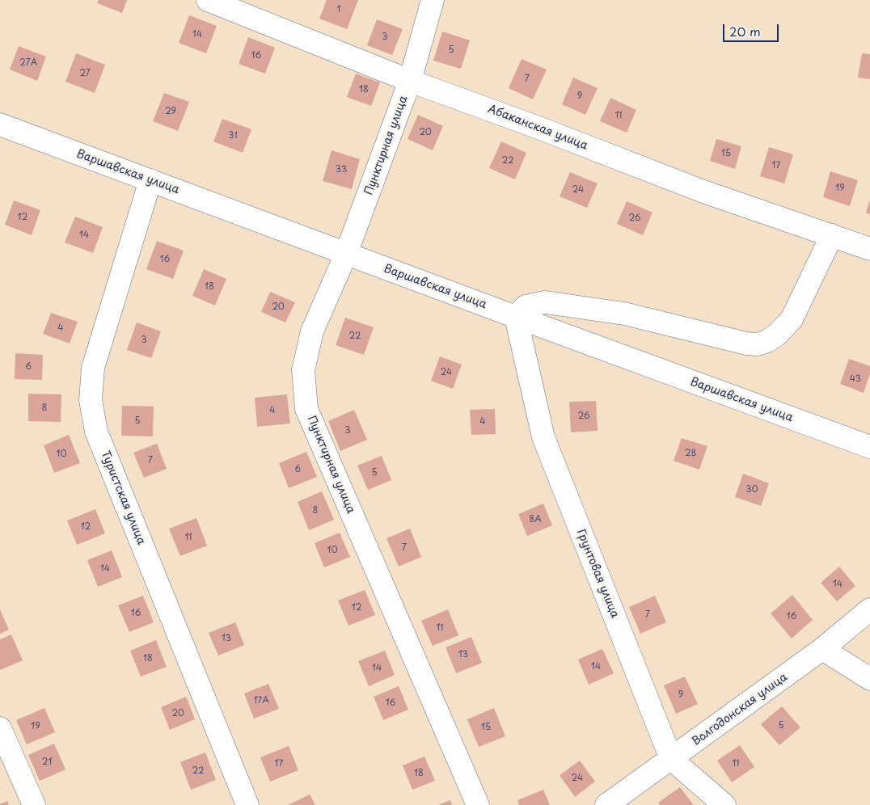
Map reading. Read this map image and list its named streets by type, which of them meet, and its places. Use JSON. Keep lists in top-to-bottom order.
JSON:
{
  "streets": {
    "street": [
      "Абаканская улица",
      "Пунктирная улица",
      "Варшавская улица",
      "Туристская улица",
      "Грунтовая улица",
      "Волгодонская улица"
    ]
  },
  "crossings": [
    ["Абаканская улица", "Пунктирная улица"],
    ["Пунктирная улица", "Варшавская улица"],
    ["Варшавская улица", "Туристская улица"],
    ["Варшавская улица", "Грунтовая улица"],
    ["Грунтовая улица", "Волгодонская улица"]
  ],
  "house_numbers": [
    "1",
    "14",
    "3",
    "5",
    "16",
    "27А",
    "27",
    "7",
    "18",
    "9",
    "29",
    "11",
    "20",
    "31",
    "15",
    "22",
    "17",
    "33",
    "19",
    "24",
    "12",
    "26",
    "14",
    "16",
    "18",
    "20",
    "4",
    "22",
    "3",
    "6",
    "24",
    "43",
    "8",
    "4",
    "26",
    "5",
    "4",
    "3",
    "28",
    "10",
    "7",
    "6",
    "5",
    "30",
    "8",
    "8А",
    "12",
    "11",
    "7",
    "10",
    "14",
    "14",
    "12",
    "16",
    "7",
    "16",
    "11",
    "13",
    "13",
    "18",
    "14",
    "14",
    "9",
    "17А",
    "16",
    "20",
    "5",
    "19",
    "15",
    "21",
    "17",
    "11",
    "22",
    "18",
    "24"
  ],
  "scale_bar": "20 m"
}
